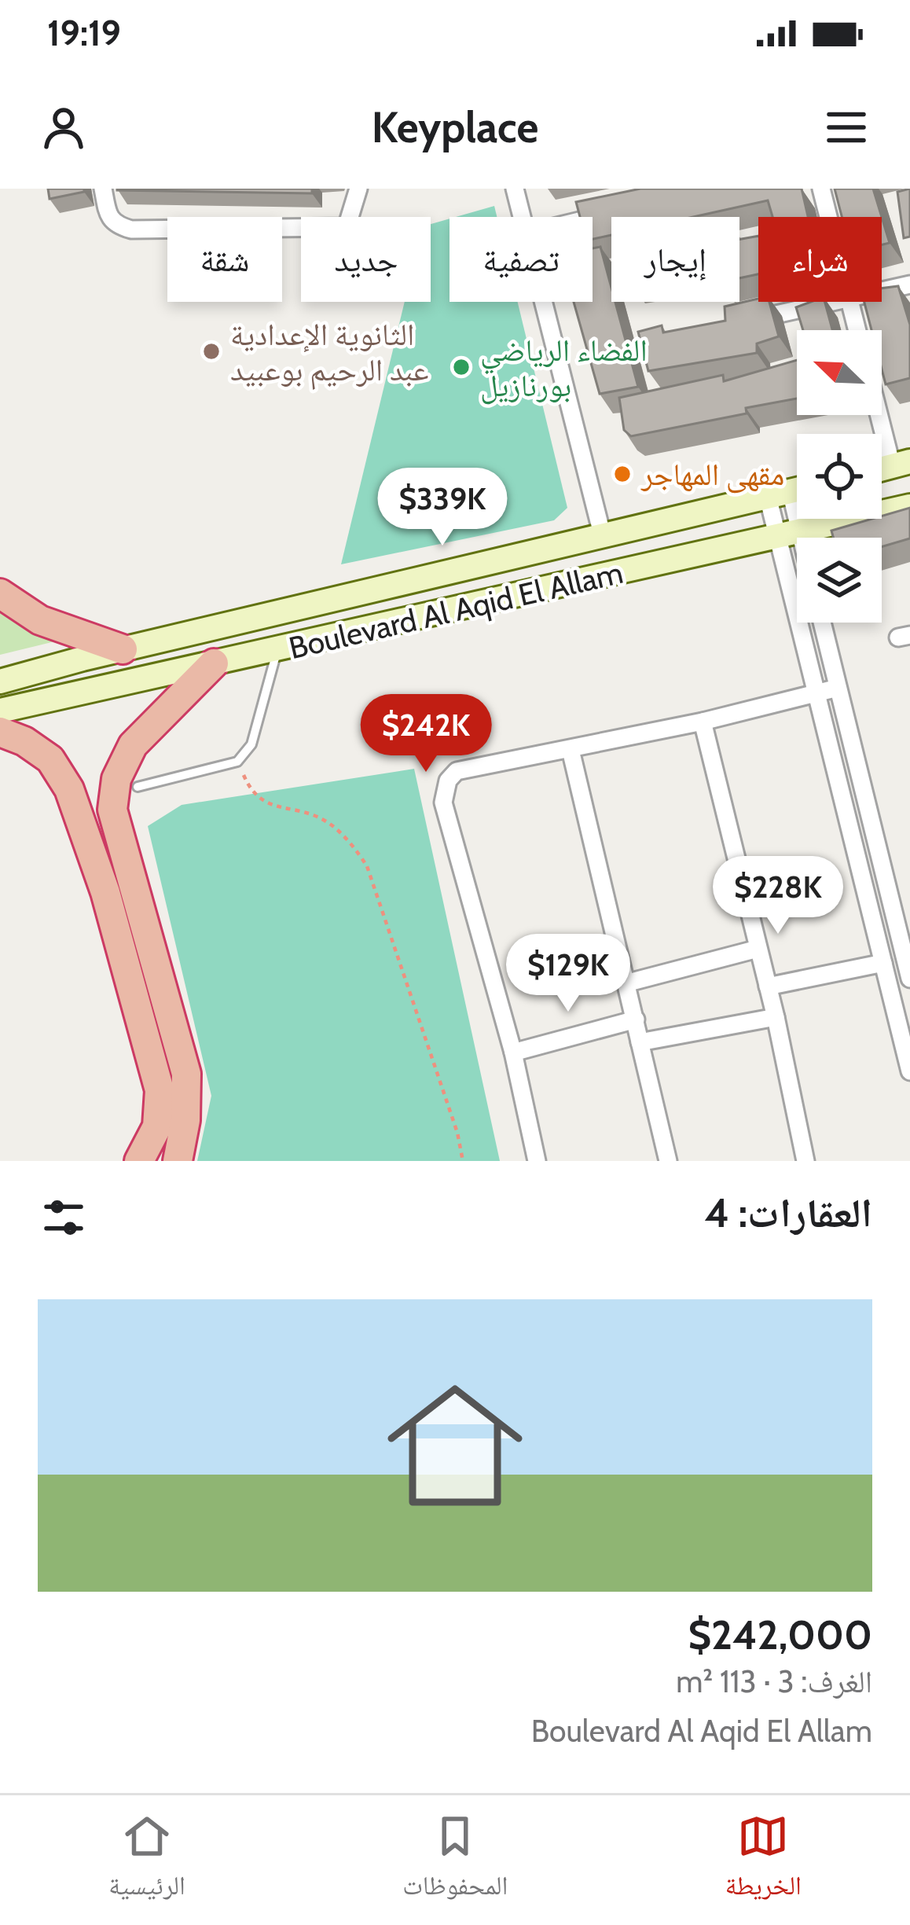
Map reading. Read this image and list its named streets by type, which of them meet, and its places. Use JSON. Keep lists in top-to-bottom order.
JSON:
{
  "streets": {
    "main road": ["Boulevard Al Aqid El Allam"]
  },
  "places": ["الثانوية الإعدادية عبد الرحيم بوعبيد", "الفضاء الرياضي بورنازيل", "مقهى المهاجر"],
  "north": "top left",
  "page": {
    "status": "19:19",
    "header": "Keyplace",
    "chip": [
      "شراء",
      "إيجار",
      "تصفية",
      "جديد",
      "شقة"
    ],
    "price": [
      "$339K",
      "$242K",
      "$228K",
      "$129K"
    ],
    "heading": "العقارات: 4",
    "list": [
      {
        "name": "$242,000",
        "note": "الغرف: 3 · 113 m² · Boulevard Al Aqid El Allam"
      }
    ],
    "tabs": ["الخريطة", "المحفوظات", "الرئيسية"]
  }
}
